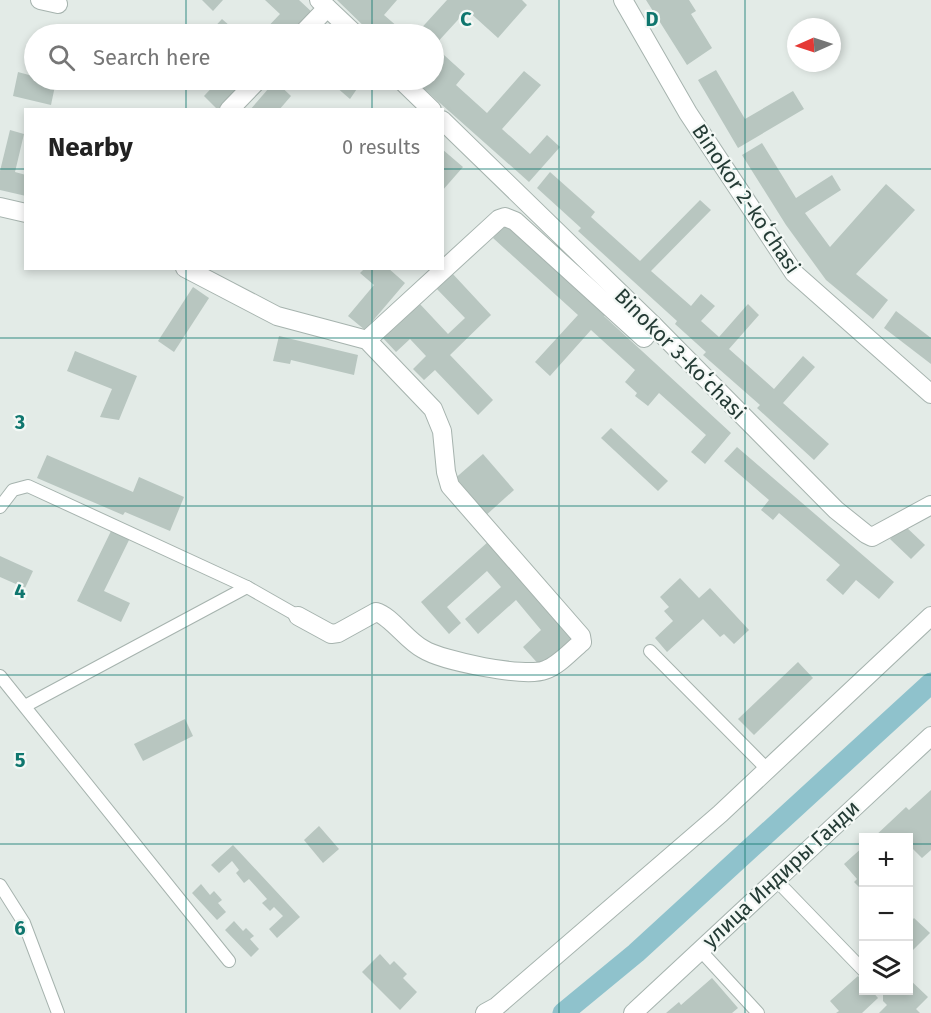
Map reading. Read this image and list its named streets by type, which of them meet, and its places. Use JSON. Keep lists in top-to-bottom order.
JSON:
{
  "streets": {
    "street": ["Binokor 2-koʻchasi", "Binokor 3-koʻchasi", "улица Индиры Ганди"]
  },
  "north": "left",
  "page": {
    "search": "Search here",
    "heading": ["Nearby", "0 results"],
    "map_buttons": ["+", "−"]
  },
  "grid": {
    "columns": ["C", "D"],
    "rows": [
      "3",
      "4",
      "5",
      "6"
    ]
  }
}
